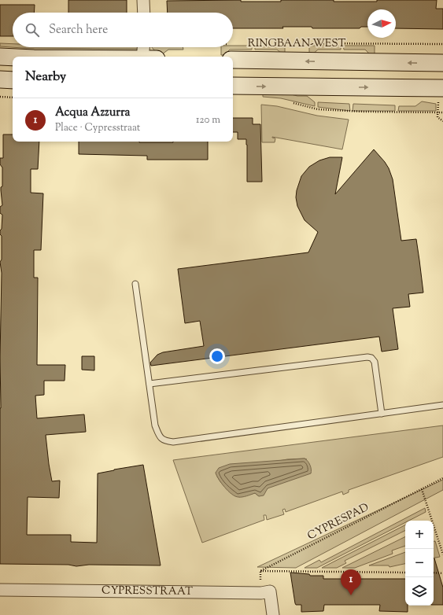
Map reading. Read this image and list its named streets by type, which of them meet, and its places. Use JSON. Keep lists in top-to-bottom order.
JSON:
{
  "streets": {
    "main road": ["RINGBAAN-WEST"],
    "street": ["CYPRESSTRAAT"],
    "path": ["CYPRESPAD"]
  },
  "north": "right",
  "page": {
    "search": "Search here",
    "heading": "Nearby",
    "list": [
      {
        "mark": "1",
        "name": "Acqua Azzurra",
        "note": "Place · Cypresstraat",
        "value": "120 m"
      }
    ],
    "map_buttons": ["+", "−"],
    "pins": "1"
  }
}
